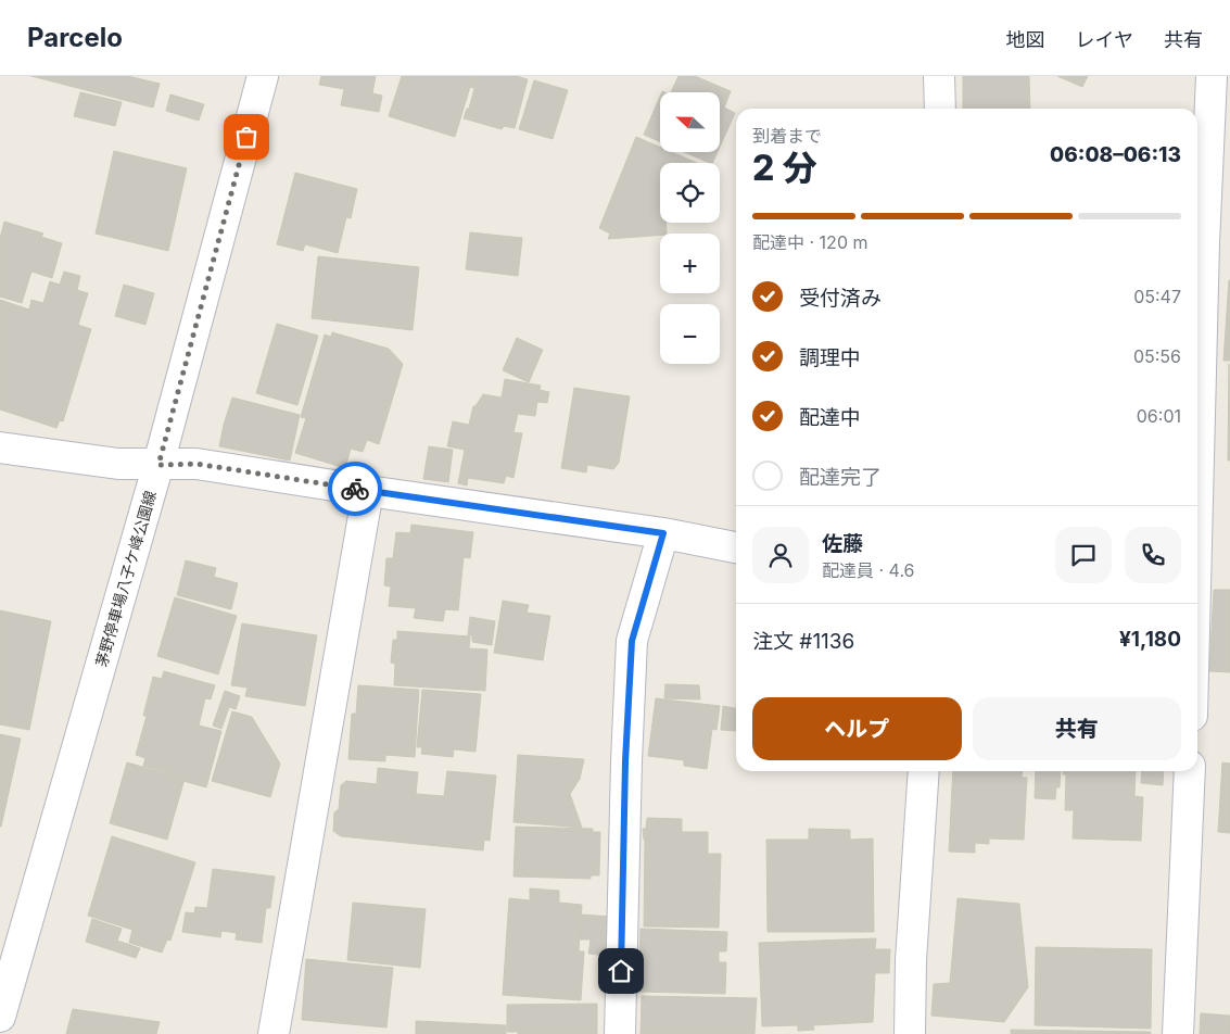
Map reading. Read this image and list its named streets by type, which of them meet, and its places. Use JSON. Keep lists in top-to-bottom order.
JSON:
{
  "streets": {
    "street": ["茅野停車場八子ケ峰公園線"]
  },
  "north": "left",
  "page": {
    "header": "Parcelo",
    "nav": ["地図", "レイヤ", "共有"],
    "map_buttons": ["+", "−"],
    "heading": ["2 分", "到着まで", "06:08–06:13"],
    "panel": [
      "佐藤",
      "配達員 · 4.6",
      "注文 #1136",
      "¥1,180"
    ],
    "bar": "配達中 · 120 m",
    "list": [
      ["受付済み", "05:47"],
      ["調理中", "05:56"],
      ["配達中", "06:01"],
      "配達完了"
    ],
    "buttons": ["ヘルプ", "共有"]
  }
}
